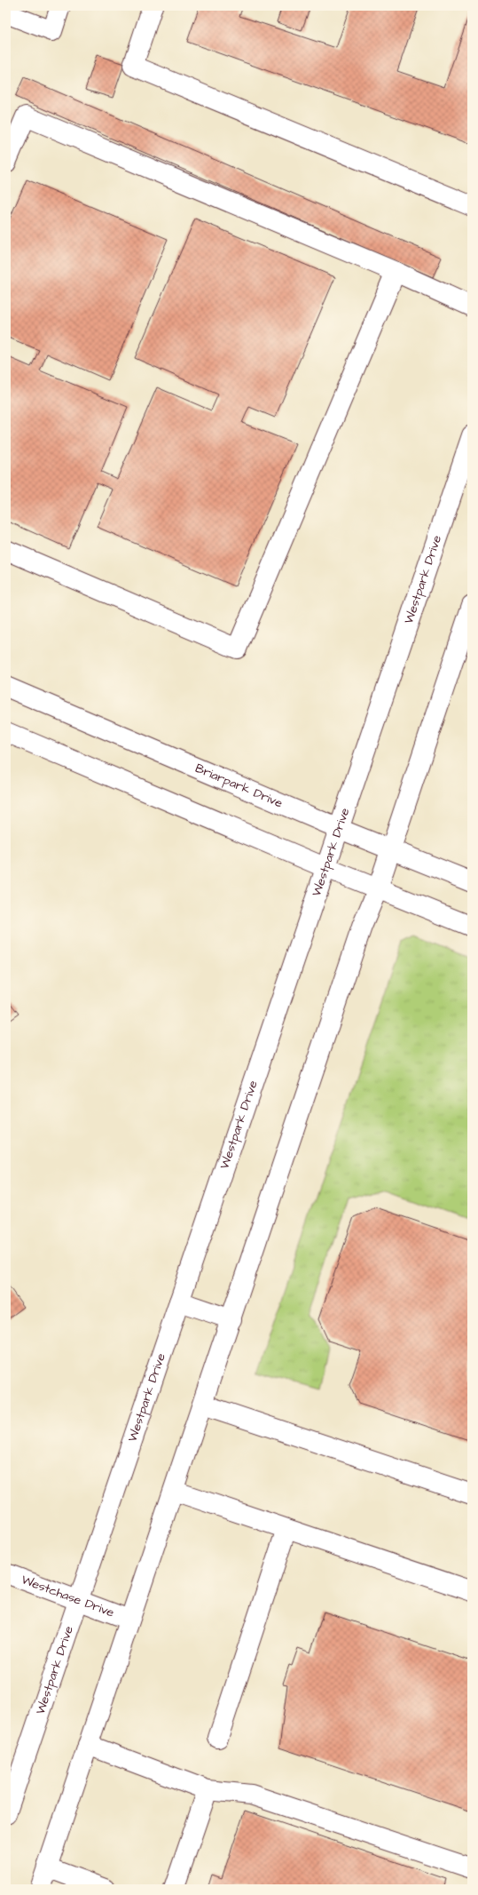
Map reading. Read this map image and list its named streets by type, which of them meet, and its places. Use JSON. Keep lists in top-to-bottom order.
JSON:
{
  "streets": {
    "main road": ["Westpark Drive", "Briarpark Drive", "Westchase Drive"]
  },
  "crossings": [
    ["Westpark Drive", "Briarpark Drive"],
    ["Westpark Drive", "Westchase Drive"]
  ]
}
